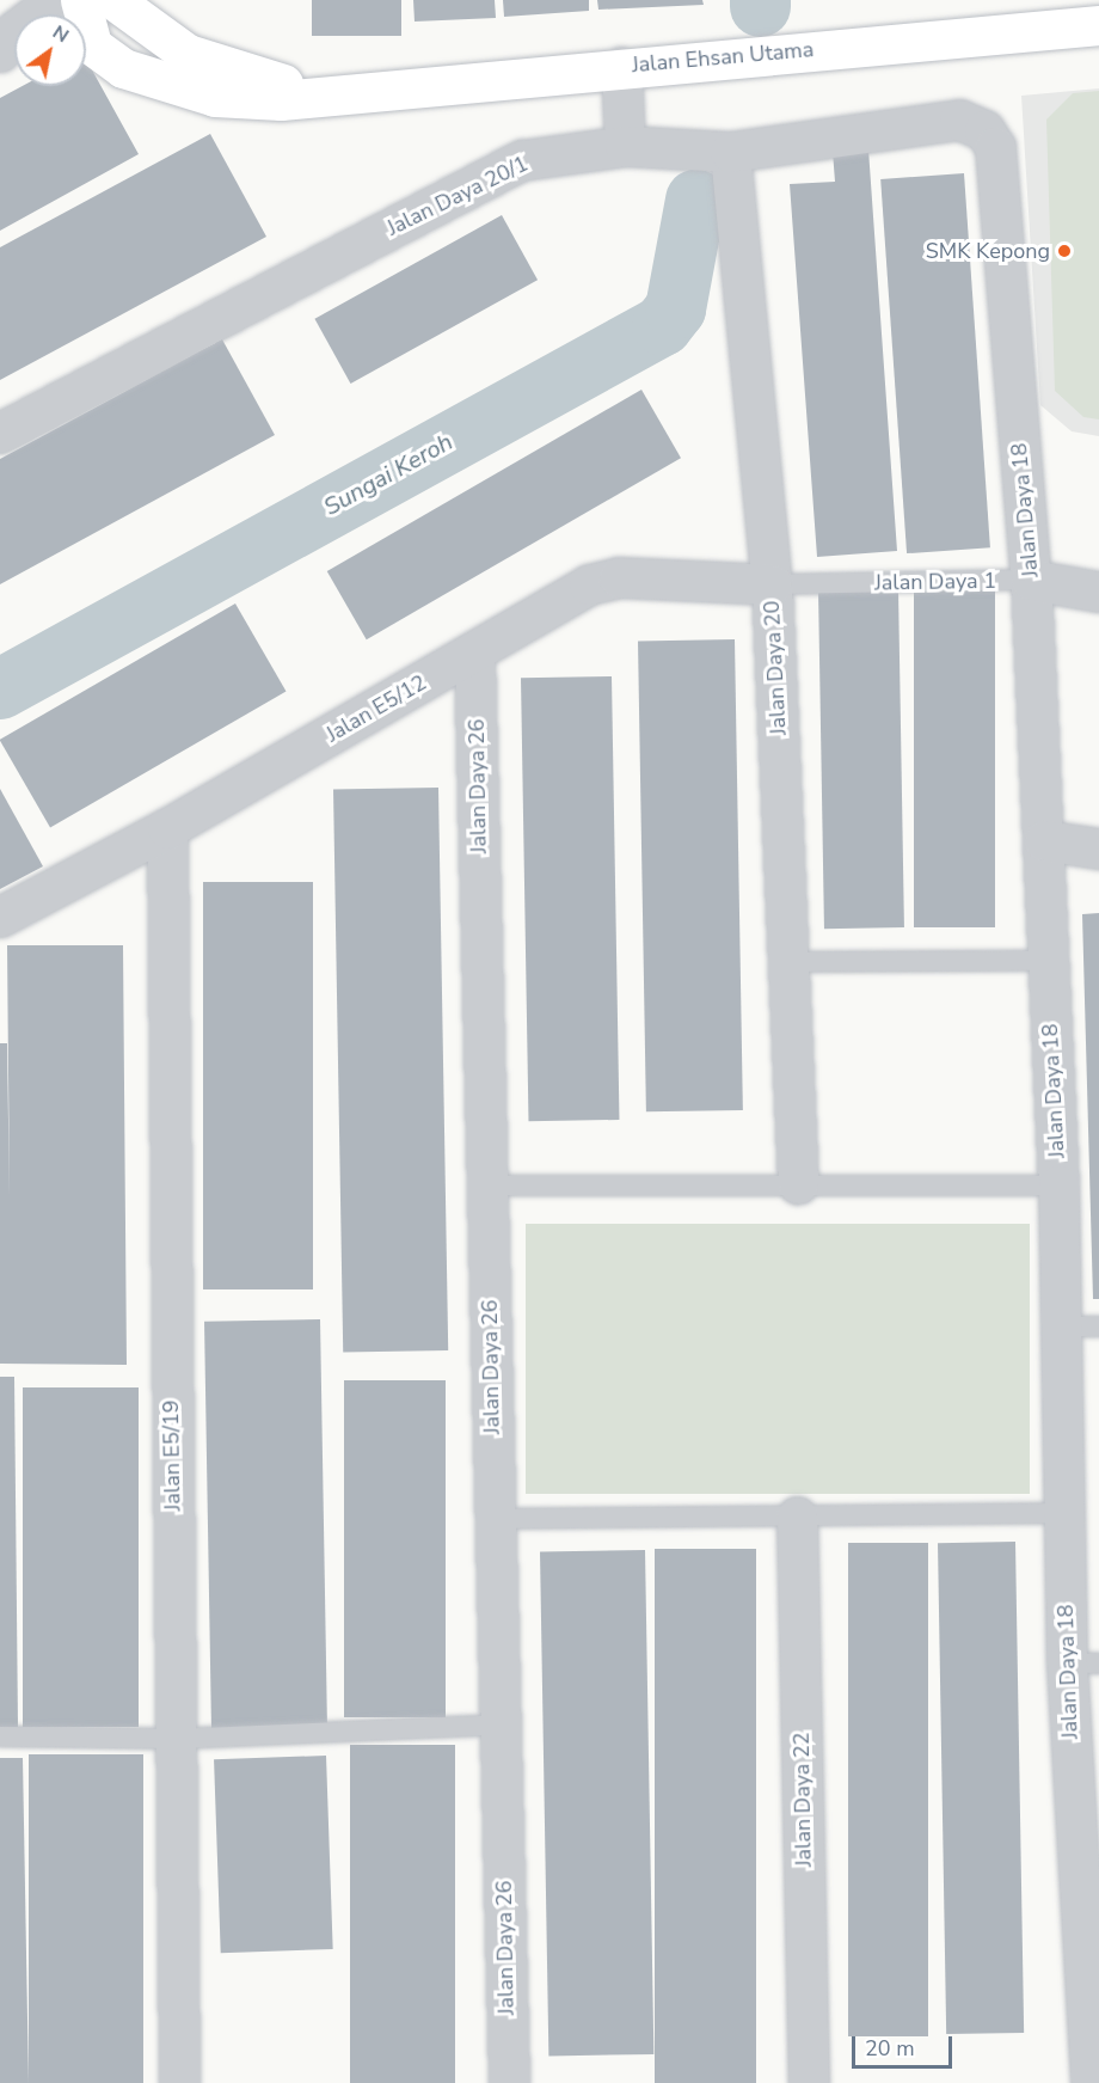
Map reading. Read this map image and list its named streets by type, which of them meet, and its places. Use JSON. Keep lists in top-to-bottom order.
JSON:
{
  "streets": {
    "street": [
      "Jalan Ehsan Utama",
      "Jalan Daya 20/1",
      "Jalan Daya 18",
      "Jalan Daya 1",
      "Jalan Daya 20",
      "Jalan E5/12",
      "Jalan Daya 26",
      "Jalan E5/19",
      "Jalan Daya 22"
    ]
  },
  "crossings": [
    ["Jalan Daya 20/1", "Jalan Daya 18"],
    ["Jalan Daya 20/1", "Jalan Daya 20"],
    ["Jalan Daya 18", "Jalan Daya 1"],
    ["Jalan Daya 1", "Jalan Daya 20"],
    ["Jalan Daya 1", "Jalan E5/12"],
    ["Jalan Daya 20", "Jalan E5/12"],
    ["Jalan E5/12", "Jalan Daya 26"],
    ["Jalan E5/12", "Jalan E5/19"]
  ],
  "water": ["Sungai Keroh"],
  "places": ["SMK Kepong"],
  "scale_bar": "20 m",
  "north": "top right"
}
